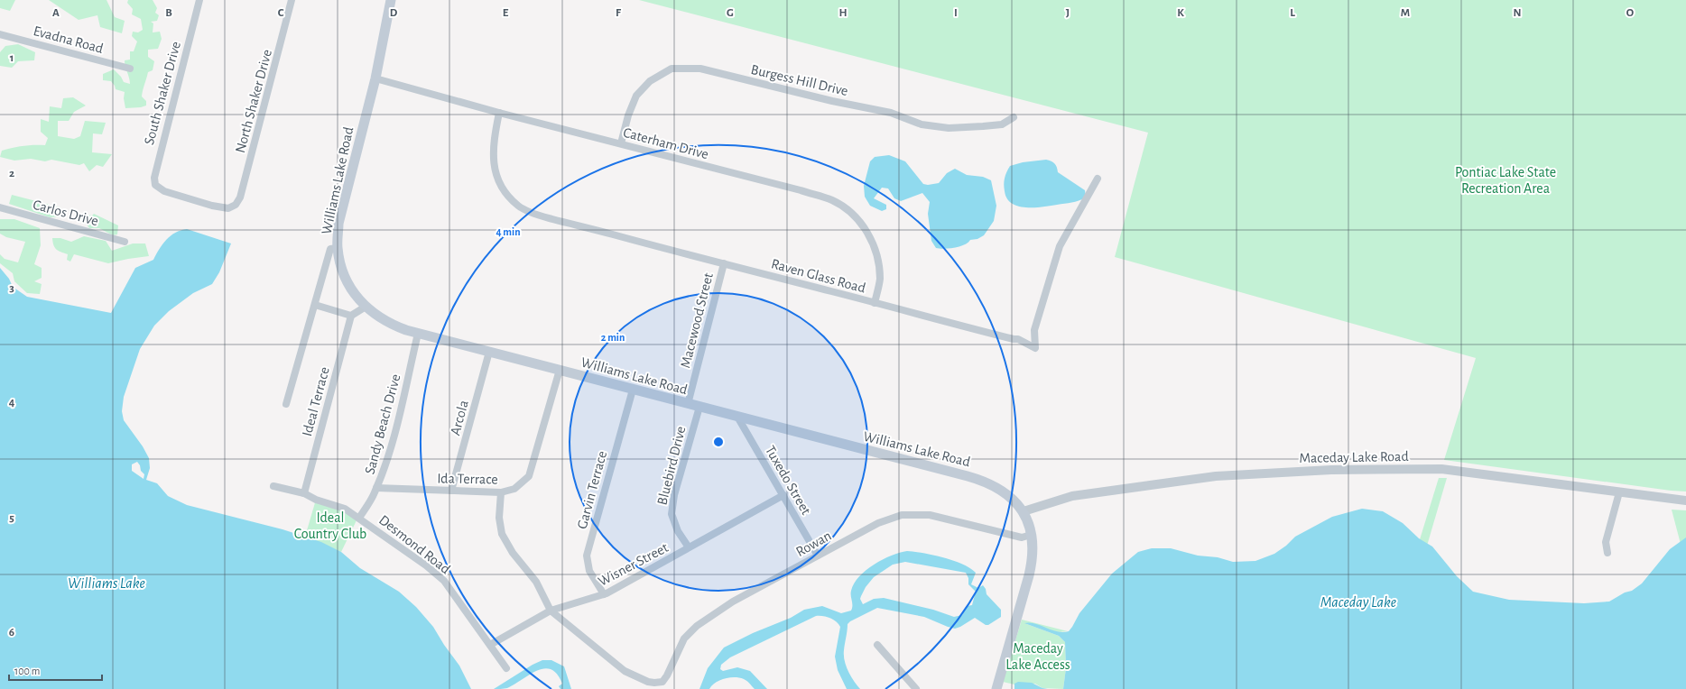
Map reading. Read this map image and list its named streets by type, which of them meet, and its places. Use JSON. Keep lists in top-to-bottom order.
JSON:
{
  "streets": {
    "main road": ["Williams Lake Road"],
    "street": [
      "Evadna Road",
      "Burgess Hill Drive",
      "South Shaker Drive",
      "North Shaker Drive",
      "Caterham Drive",
      "Carlos Drive",
      "Raven Glass Road",
      "Macewood Street",
      "Ideal Terrace",
      "Arcola",
      "Sandy Beach Drive",
      "Maceday Lake Road",
      "Bluebird Drive",
      "Ida Terrace",
      "Tuxedo Street",
      "Garvin Terrace",
      "Rowan",
      "Desmond Road",
      "Wisner Street"
    ]
  },
  "crossings": [
    ["Burgess Hill Drive", "Caterham Drive"],
    ["South Shaker Drive", "North Shaker Drive"],
    ["Caterham Drive", "Williams Lake Road"],
    ["Caterham Drive", "Raven Glass Road"],
    ["Williams Lake Road", "Macewood Street"],
    ["Williams Lake Road", "Arcola"],
    ["Williams Lake Road", "Sandy Beach Drive"],
    ["Williams Lake Road", "Maceday Lake Road"],
    ["Williams Lake Road", "Bluebird Drive"],
    ["Williams Lake Road", "Ida Terrace"],
    ["Williams Lake Road", "Tuxedo Street"],
    ["Williams Lake Road", "Garvin Terrace"],
    ["Williams Lake Road", "Rowan"],
    ["Raven Glass Road", "Macewood Street"],
    ["Ideal Terrace", "Desmond Road"],
    ["Arcola", "Ida Terrace"],
    ["Sandy Beach Drive", "Ida Terrace"],
    ["Sandy Beach Drive", "Desmond Road"],
    ["Bluebird Drive", "Wisner Street"],
    ["Tuxedo Street", "Rowan"],
    ["Tuxedo Street", "Wisner Street"],
    ["Garvin Terrace", "Wisner Street"],
    ["Rowan", "Wisner Street"],
    ["Desmond Road", "Wisner Street"]
  ],
  "water": ["Williams Lake", "Maceday Lake"],
  "parks": ["Pontiac Lake State Recreation Area", "Ideal Country Club", "Maceday Lake Access"],
  "scale_bar": "100 m",
  "grid": {
    "columns": [
      "A",
      "B",
      "C",
      "D",
      "E",
      "F",
      "G",
      "H",
      "I",
      "J",
      "K",
      "L",
      "M",
      "N",
      "O"
    ],
    "rows": [
      "1",
      "2",
      "3",
      "4",
      "5",
      "6"
    ]
  },
  "rings": ["4 min", "2 min"]
}
